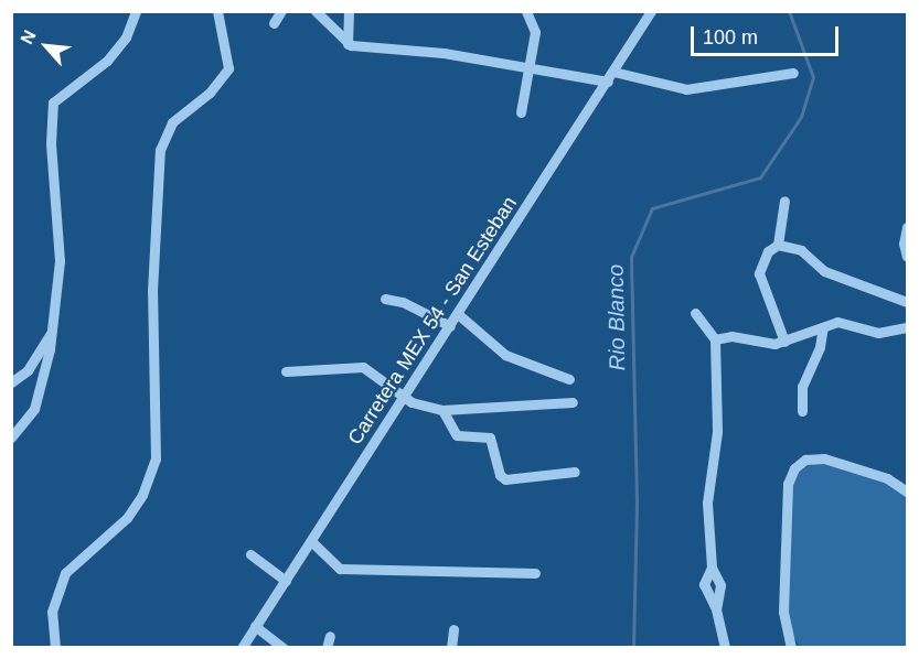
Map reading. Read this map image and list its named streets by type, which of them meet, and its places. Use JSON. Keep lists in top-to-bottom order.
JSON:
{
  "streets": {
    "street": ["Carretera MEX 54 - San Esteban"]
  },
  "water": ["Rio Blanco"],
  "scale_bar": "100 m",
  "north": "top left"
}
